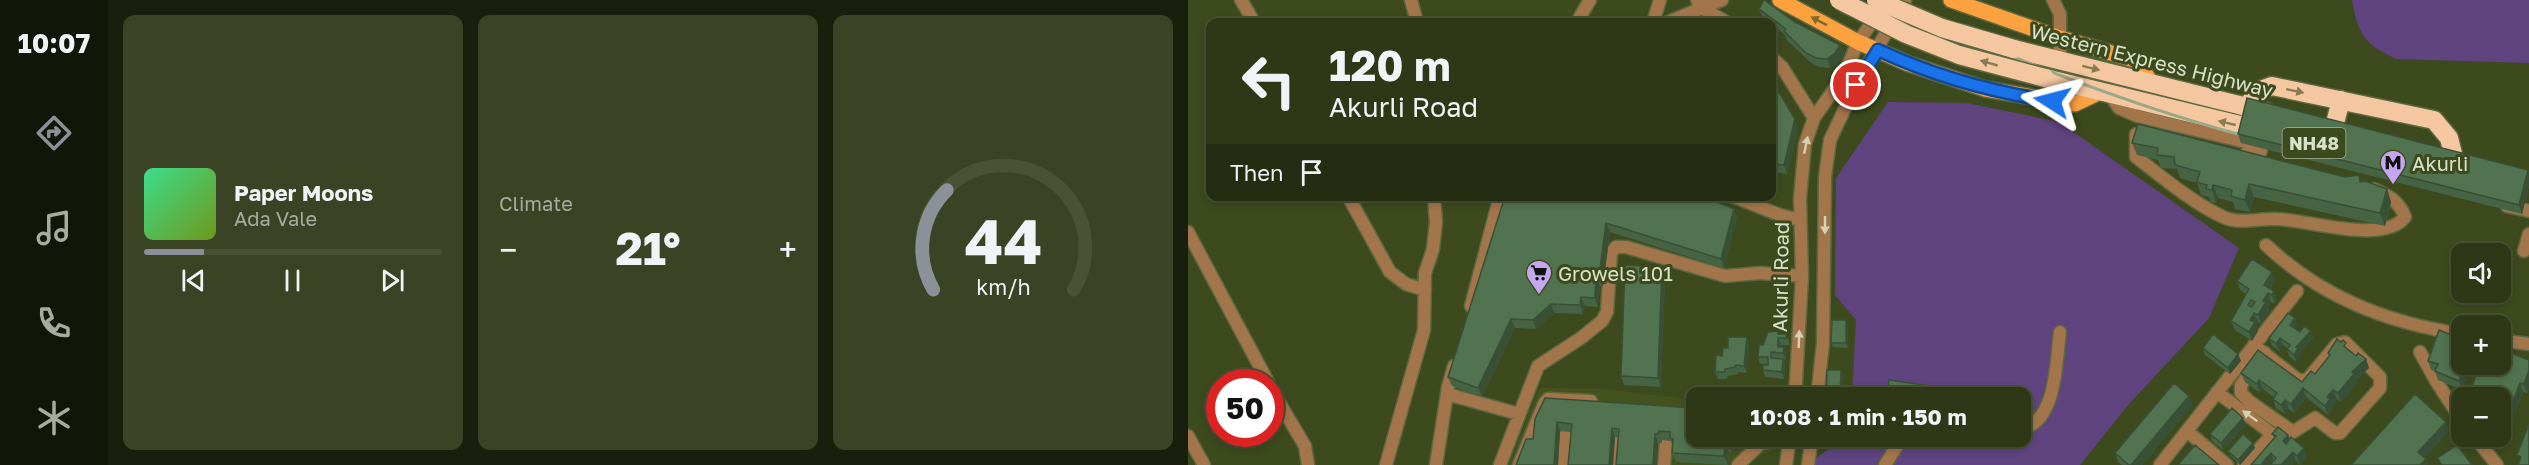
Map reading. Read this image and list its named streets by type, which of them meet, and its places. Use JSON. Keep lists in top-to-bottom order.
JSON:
{
  "streets": {
    "highway": ["Western Express Highway", "NH48"],
    "street": ["Akurli Road"]
  },
  "places": {
    "metro station": ["Akurli"],
    "supermarket": ["Growels 101"]
  },
  "page": {
    "tabs": "10:07",
    "tile": "Climate",
    "turn": ["120 m", "Akurli Road"],
    "then": "Then",
    "song": ["Paper Moons", "Ada Vale"],
    "heat": ["−", "21°", "+"],
    "map_buttons": ["+", "−"],
    "limit": "50",
    "trip": "10:08 · 1 min · 150 m",
    "gauge": ["44", "km/h"]
  }
}
